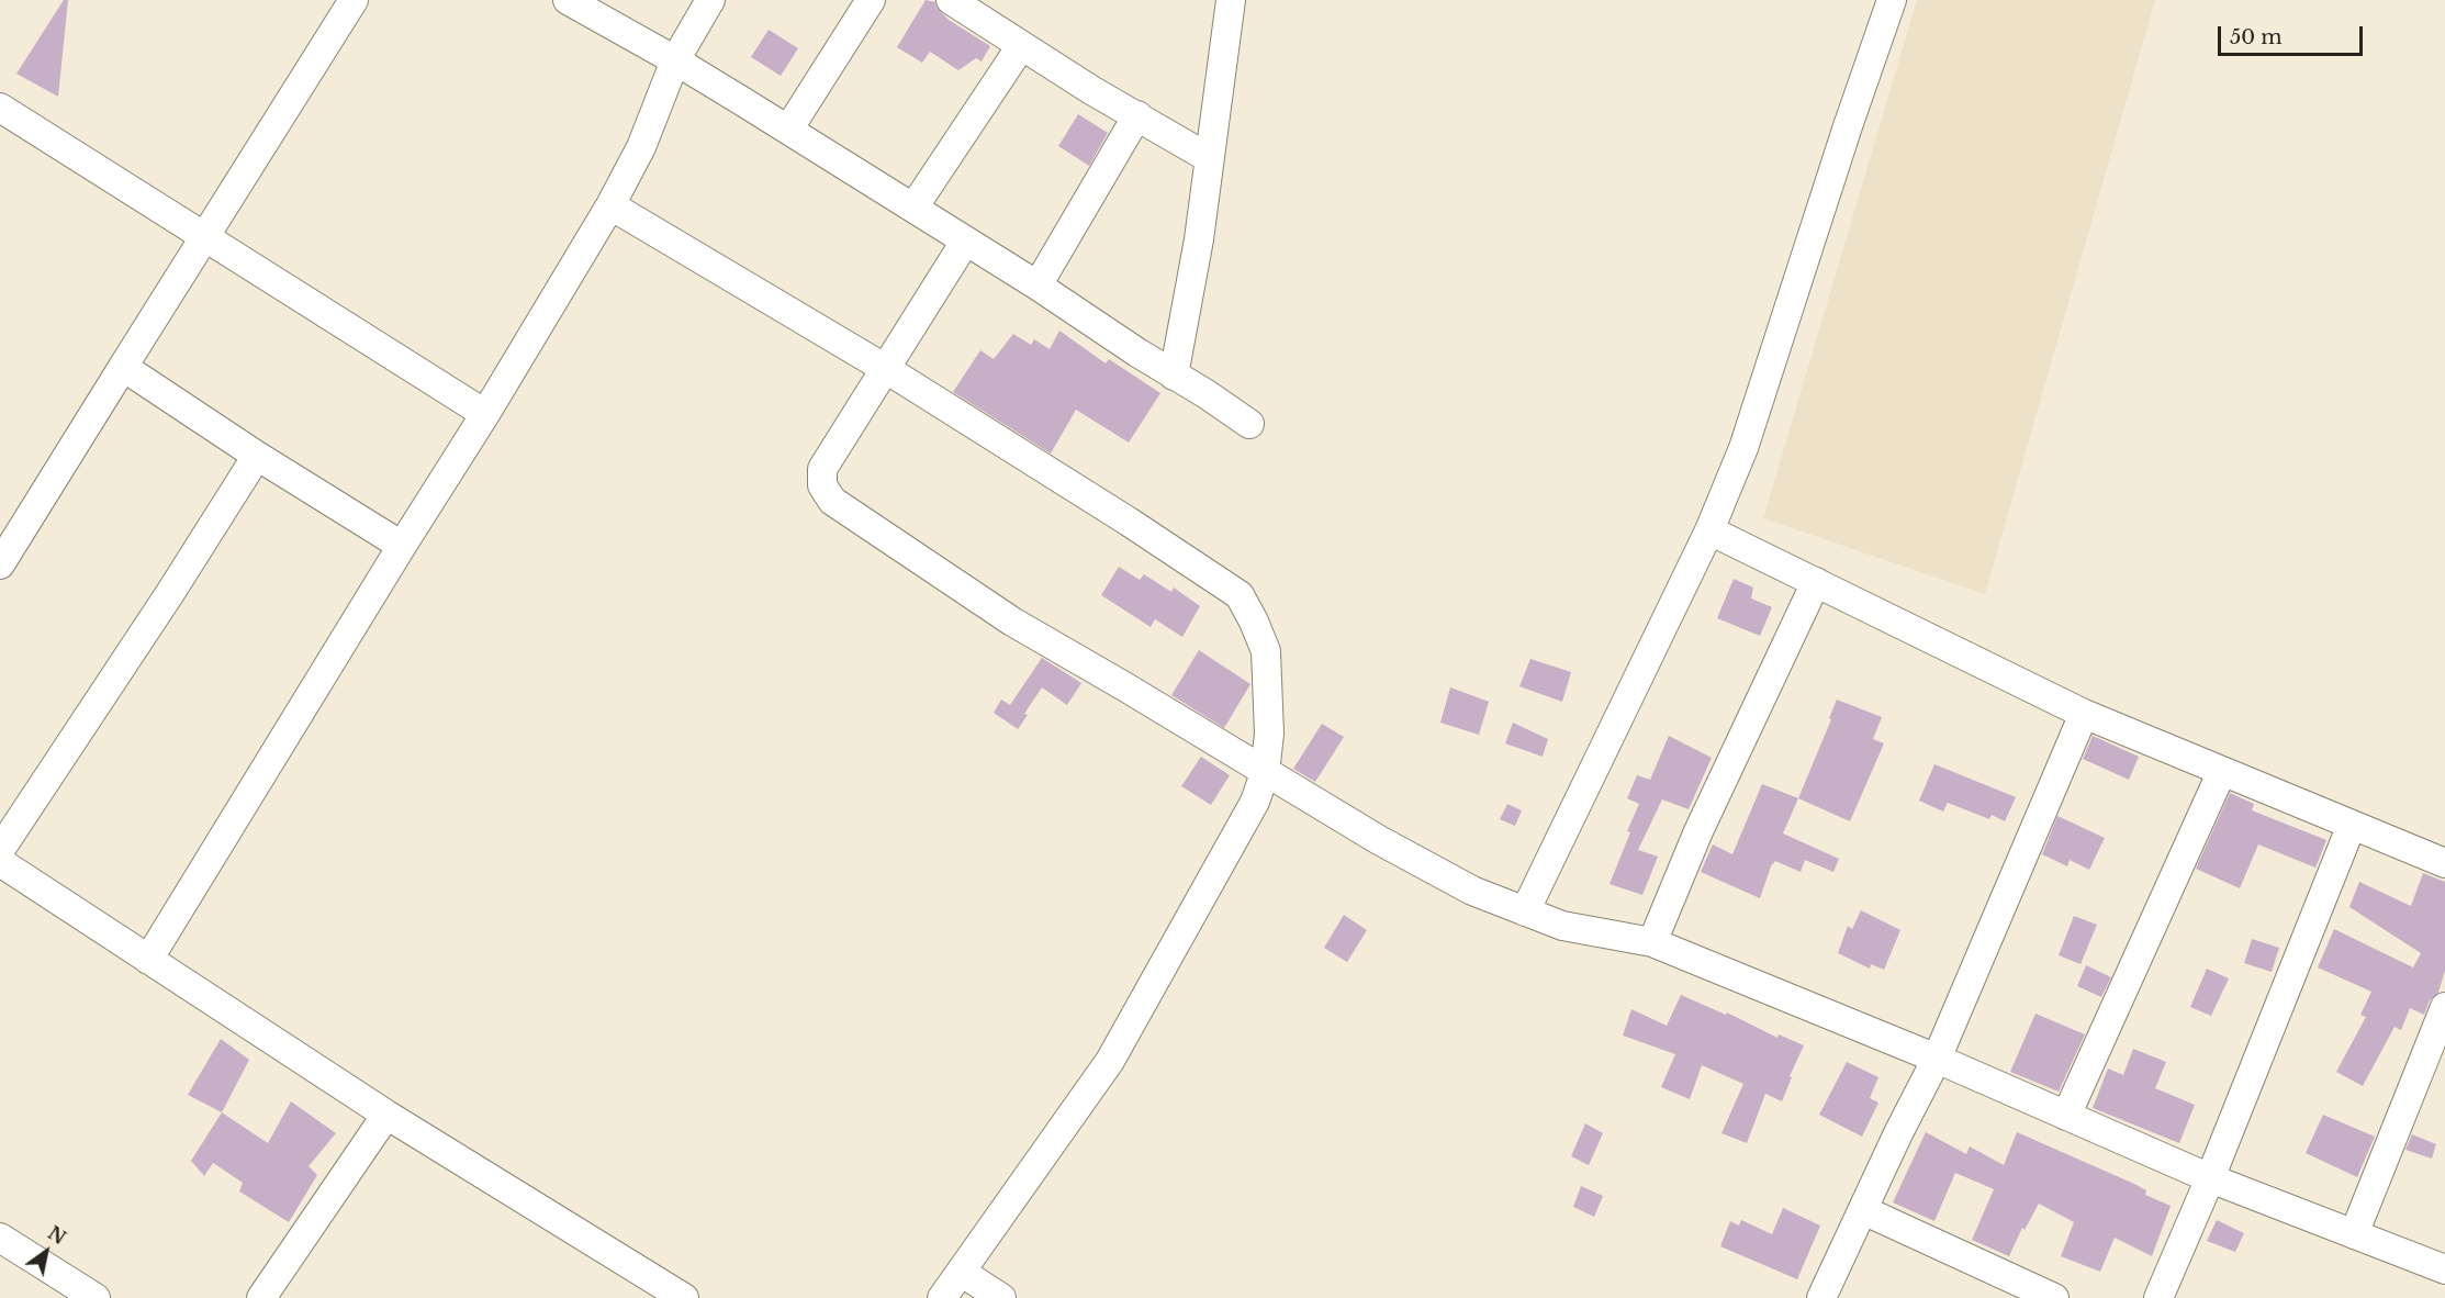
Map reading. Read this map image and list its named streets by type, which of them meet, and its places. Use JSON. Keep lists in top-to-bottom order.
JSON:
{
  "scale_bar": "50 m",
  "north": "top right"
}
